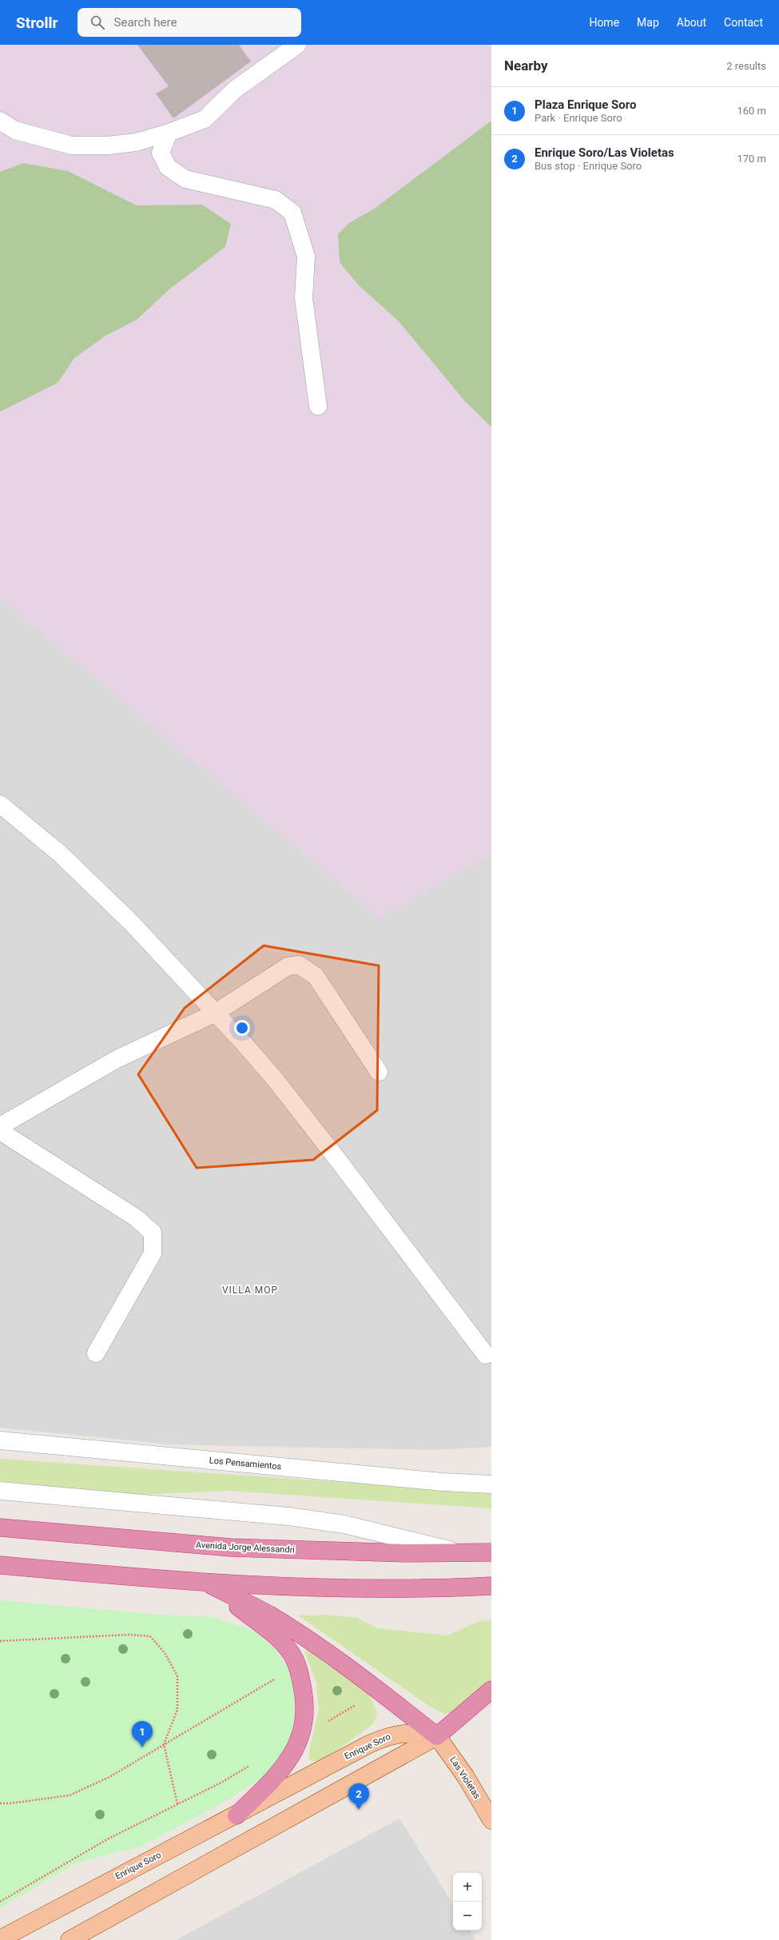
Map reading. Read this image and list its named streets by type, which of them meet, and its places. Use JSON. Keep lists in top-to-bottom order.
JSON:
{
  "streets": {
    "highway": ["Avenida Jorge Alessandri"],
    "main road": ["Enrique Soro", "Las Violetas"],
    "street": ["Los Pensamientos"]
  },
  "crossings": [
    ["Enrique Soro", "Las Violetas"]
  ],
  "districts": ["VILLA MOP"],
  "page": {
    "header": "Strollr",
    "search": "Search here",
    "nav": [
      "Home",
      "Map",
      "About",
      "Contact"
    ],
    "heading": ["Nearby", "2 results"],
    "list": [
      {
        "mark": "1",
        "name": "Plaza Enrique Soro",
        "note": "Park · Enrique Soro",
        "value": "160 m"
      },
      {
        "mark": "2",
        "name": "Enrique Soro/Las Violetas",
        "note": "Bus stop · Enrique Soro",
        "value": "170 m"
      }
    ],
    "pins": ["1", "2"],
    "map_buttons": ["+", "−"]
  }
}
